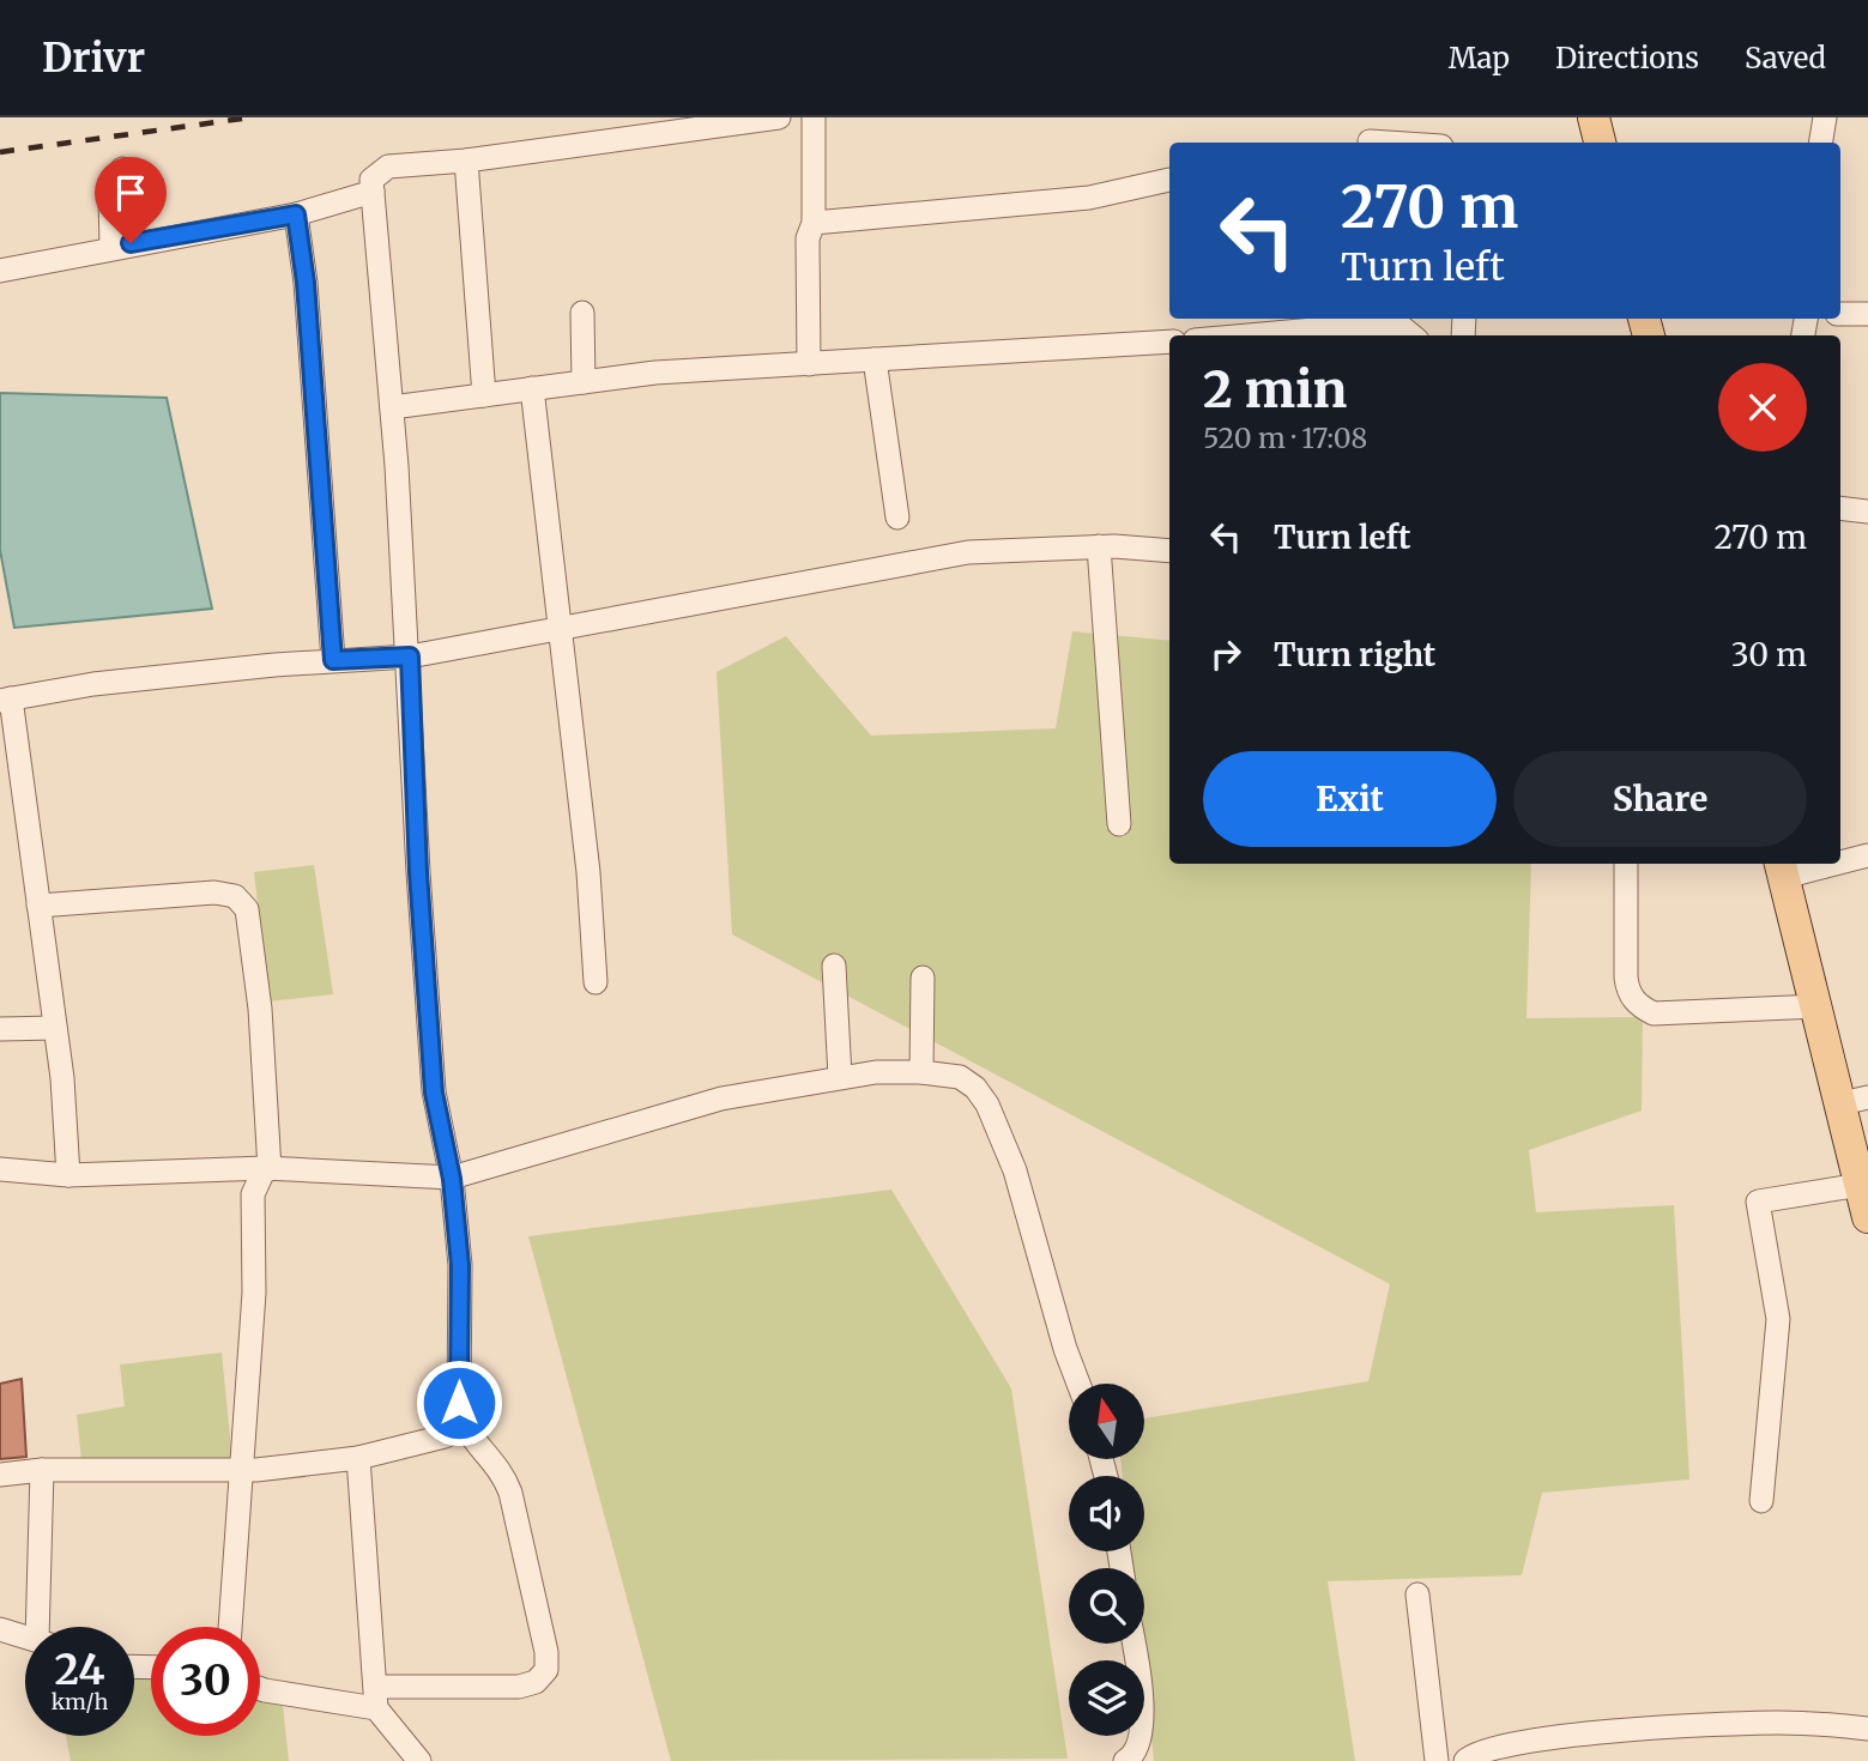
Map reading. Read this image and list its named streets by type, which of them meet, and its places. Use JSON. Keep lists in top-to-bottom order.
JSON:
{
  "north": "top",
  "page": {
    "header": "Drivr",
    "nav": ["Map", "Directions", "Saved"],
    "turn": ["270 m", "Turn left"],
    "heading": ["2 min", "520 m · 17:08"],
    "list": [
      {
        "name": "Turn left",
        "value": "270 m"
      },
      {
        "name": "Turn right",
        "value": "30 m"
      }
    ],
    "buttons": ["Exit", "Share"],
    "speed": "24 km/h",
    "limit": "30"
  }
}
